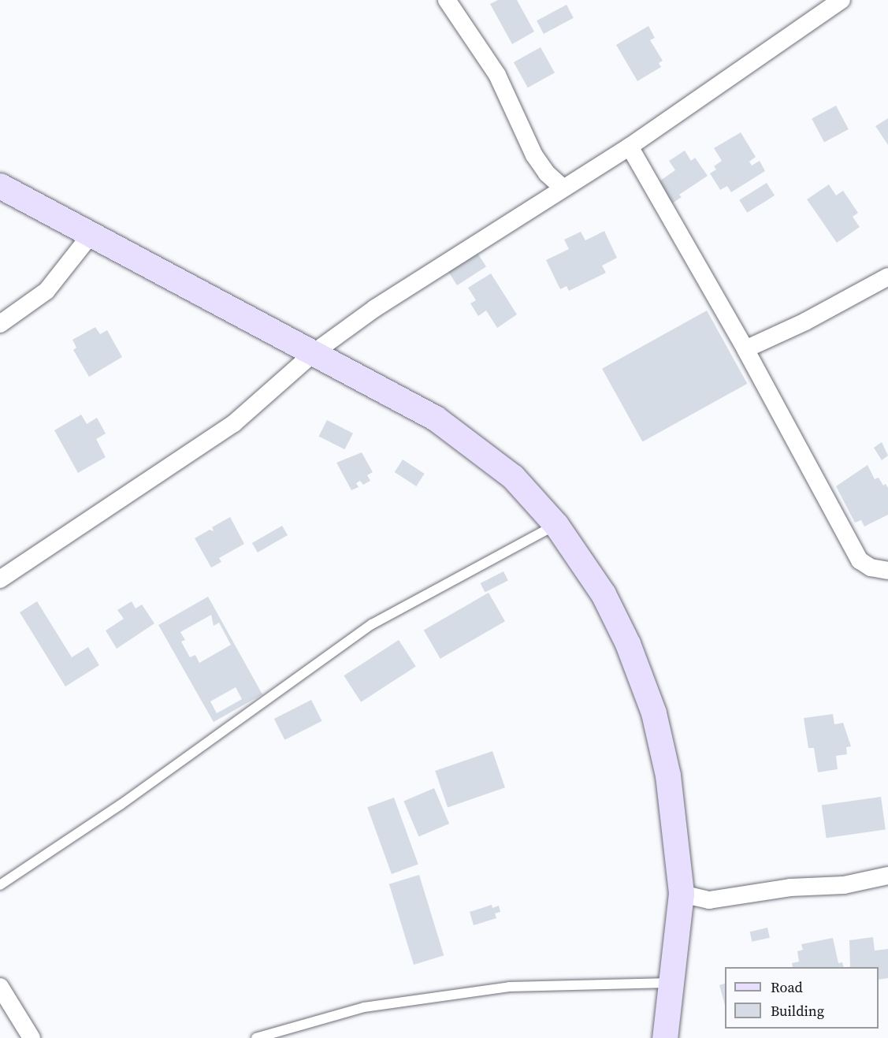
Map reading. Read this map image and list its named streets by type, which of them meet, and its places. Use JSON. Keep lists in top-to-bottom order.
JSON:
{
  "legend": ["Road", "Building"]
}
